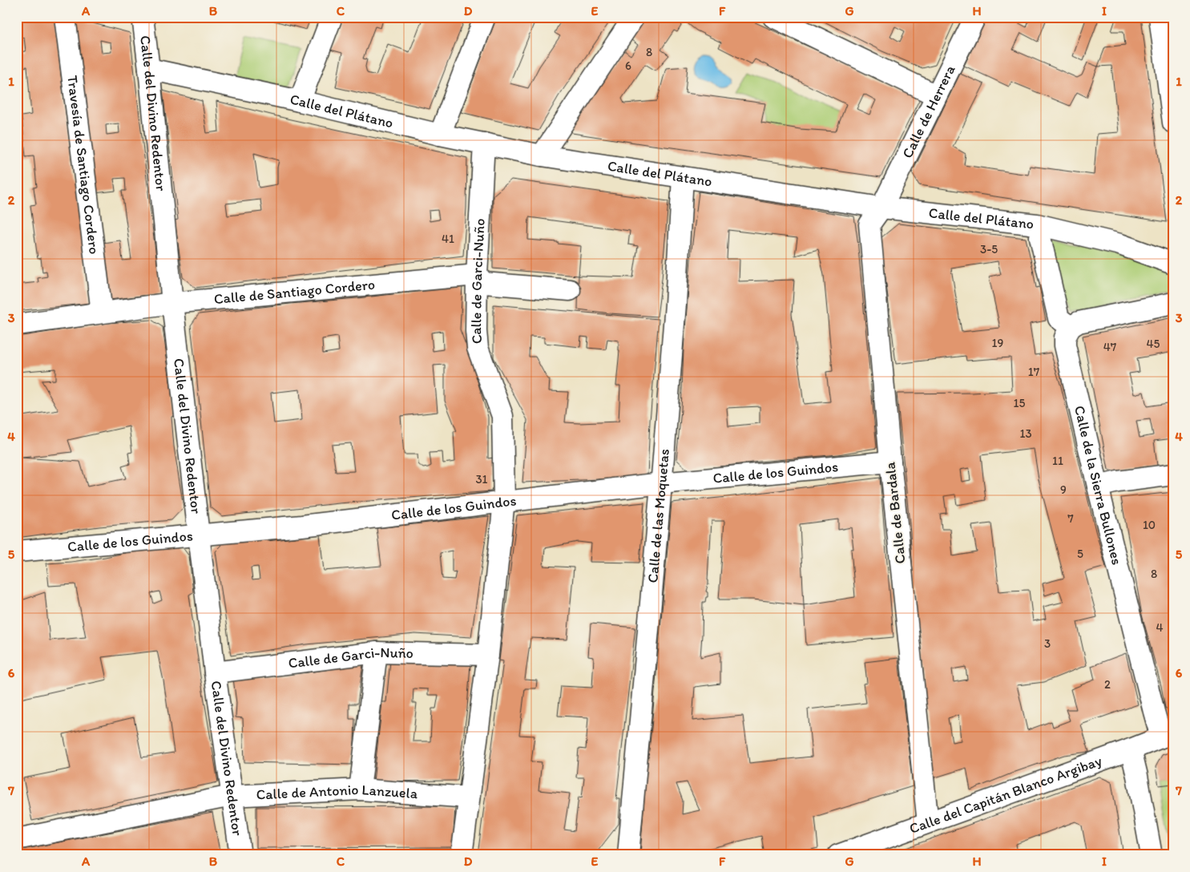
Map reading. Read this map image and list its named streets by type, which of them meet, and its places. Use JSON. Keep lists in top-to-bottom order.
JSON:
{
  "streets": {
    "street": [
      "Calle del Plátano",
      "Calle de Herrera",
      "Calle del Divino Redentor",
      "Travesía de Santiago Cordero",
      "Calle de Garci-Nuño",
      "Calle de Santiago Cordero",
      "Calle de los Guindos",
      "Calle de la Sierra Bullones",
      "Calle de Bardala",
      "Calle de las Moquetas",
      "Calle de Antonio Lanzuela",
      "Calle del Capitán Blanco Argibay"
    ]
  },
  "crossings": [
    ["Calle del Plátano", "Calle de Herrera"],
    ["Calle del Plátano", "Calle del Divino Redentor"],
    ["Calle del Plátano", "Calle de Garci-Nuño"],
    ["Calle del Plátano", "Calle de Bardala"],
    ["Calle del Plátano", "Calle de las Moquetas"],
    ["Calle de Herrera", "Calle de Bardala"],
    ["Calle del Divino Redentor", "Calle de Garci-Nuño"],
    ["Calle del Divino Redentor", "Calle de Santiago Cordero"],
    ["Calle del Divino Redentor", "Calle de los Guindos"],
    ["Calle del Divino Redentor", "Calle de Antonio Lanzuela"],
    ["Travesía de Santiago Cordero", "Calle de Santiago Cordero"],
    ["Calle de Garci-Nuño", "Calle de Santiago Cordero"],
    ["Calle de Garci-Nuño", "Calle de los Guindos"],
    ["Calle de Garci-Nuño", "Calle de Antonio Lanzuela"],
    ["Calle de los Guindos", "Calle de Bardala"],
    ["Calle de los Guindos", "Calle de las Moquetas"],
    ["Calle de la Sierra Bullones", "Calle del Capitán Blanco Argibay"],
    ["Calle de Bardala", "Calle del Capitán Blanco Argibay"]
  ],
  "house_numbers": [
    "8",
    "6",
    "41",
    "3-5",
    "19",
    "45",
    "47",
    "17",
    "15",
    "13",
    "11",
    "31",
    "9",
    "7",
    "10",
    "5",
    "8",
    "4",
    "3",
    "2"
  ],
  "grid": {
    "columns": [
      "A",
      "B",
      "C",
      "D",
      "E",
      "F",
      "G",
      "H",
      "I"
    ],
    "rows": [
      "1",
      "2",
      "3",
      "4",
      "5",
      "6",
      "7"
    ]
  }
}
